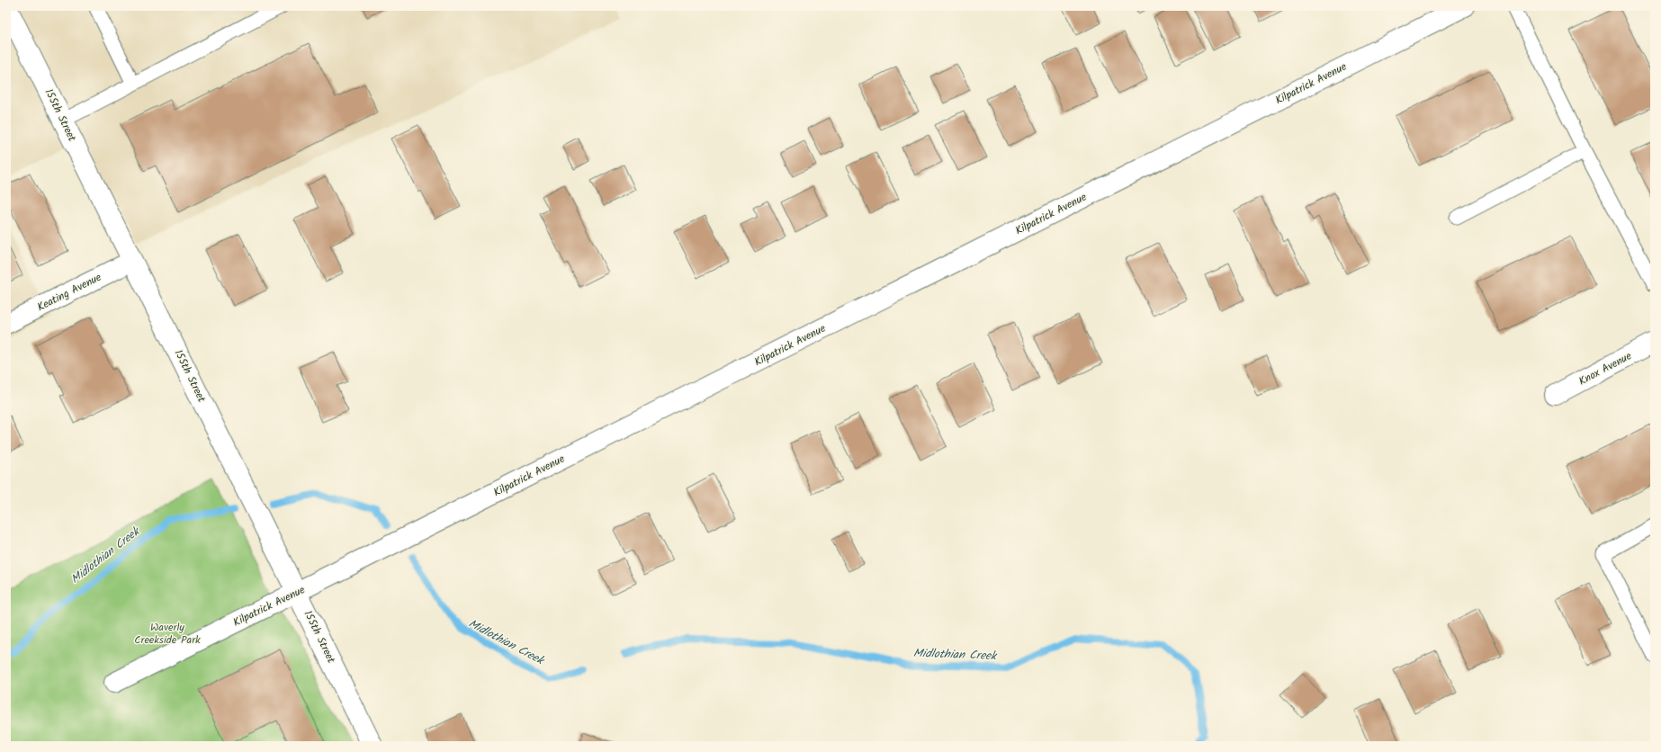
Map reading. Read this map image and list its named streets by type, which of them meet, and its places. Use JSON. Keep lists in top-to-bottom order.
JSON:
{
  "streets": {
    "street": [
      "Kilpatrick Avenue",
      "155th Street",
      "Keating Avenue",
      "Knox Avenue"
    ]
  },
  "crossings": [
    ["Kilpatrick Avenue", "155th Street"],
    ["155th Street", "Keating Avenue"]
  ],
  "water": ["Midlothian Creek"],
  "parks": ["Waverly Creekside Park"]
}
